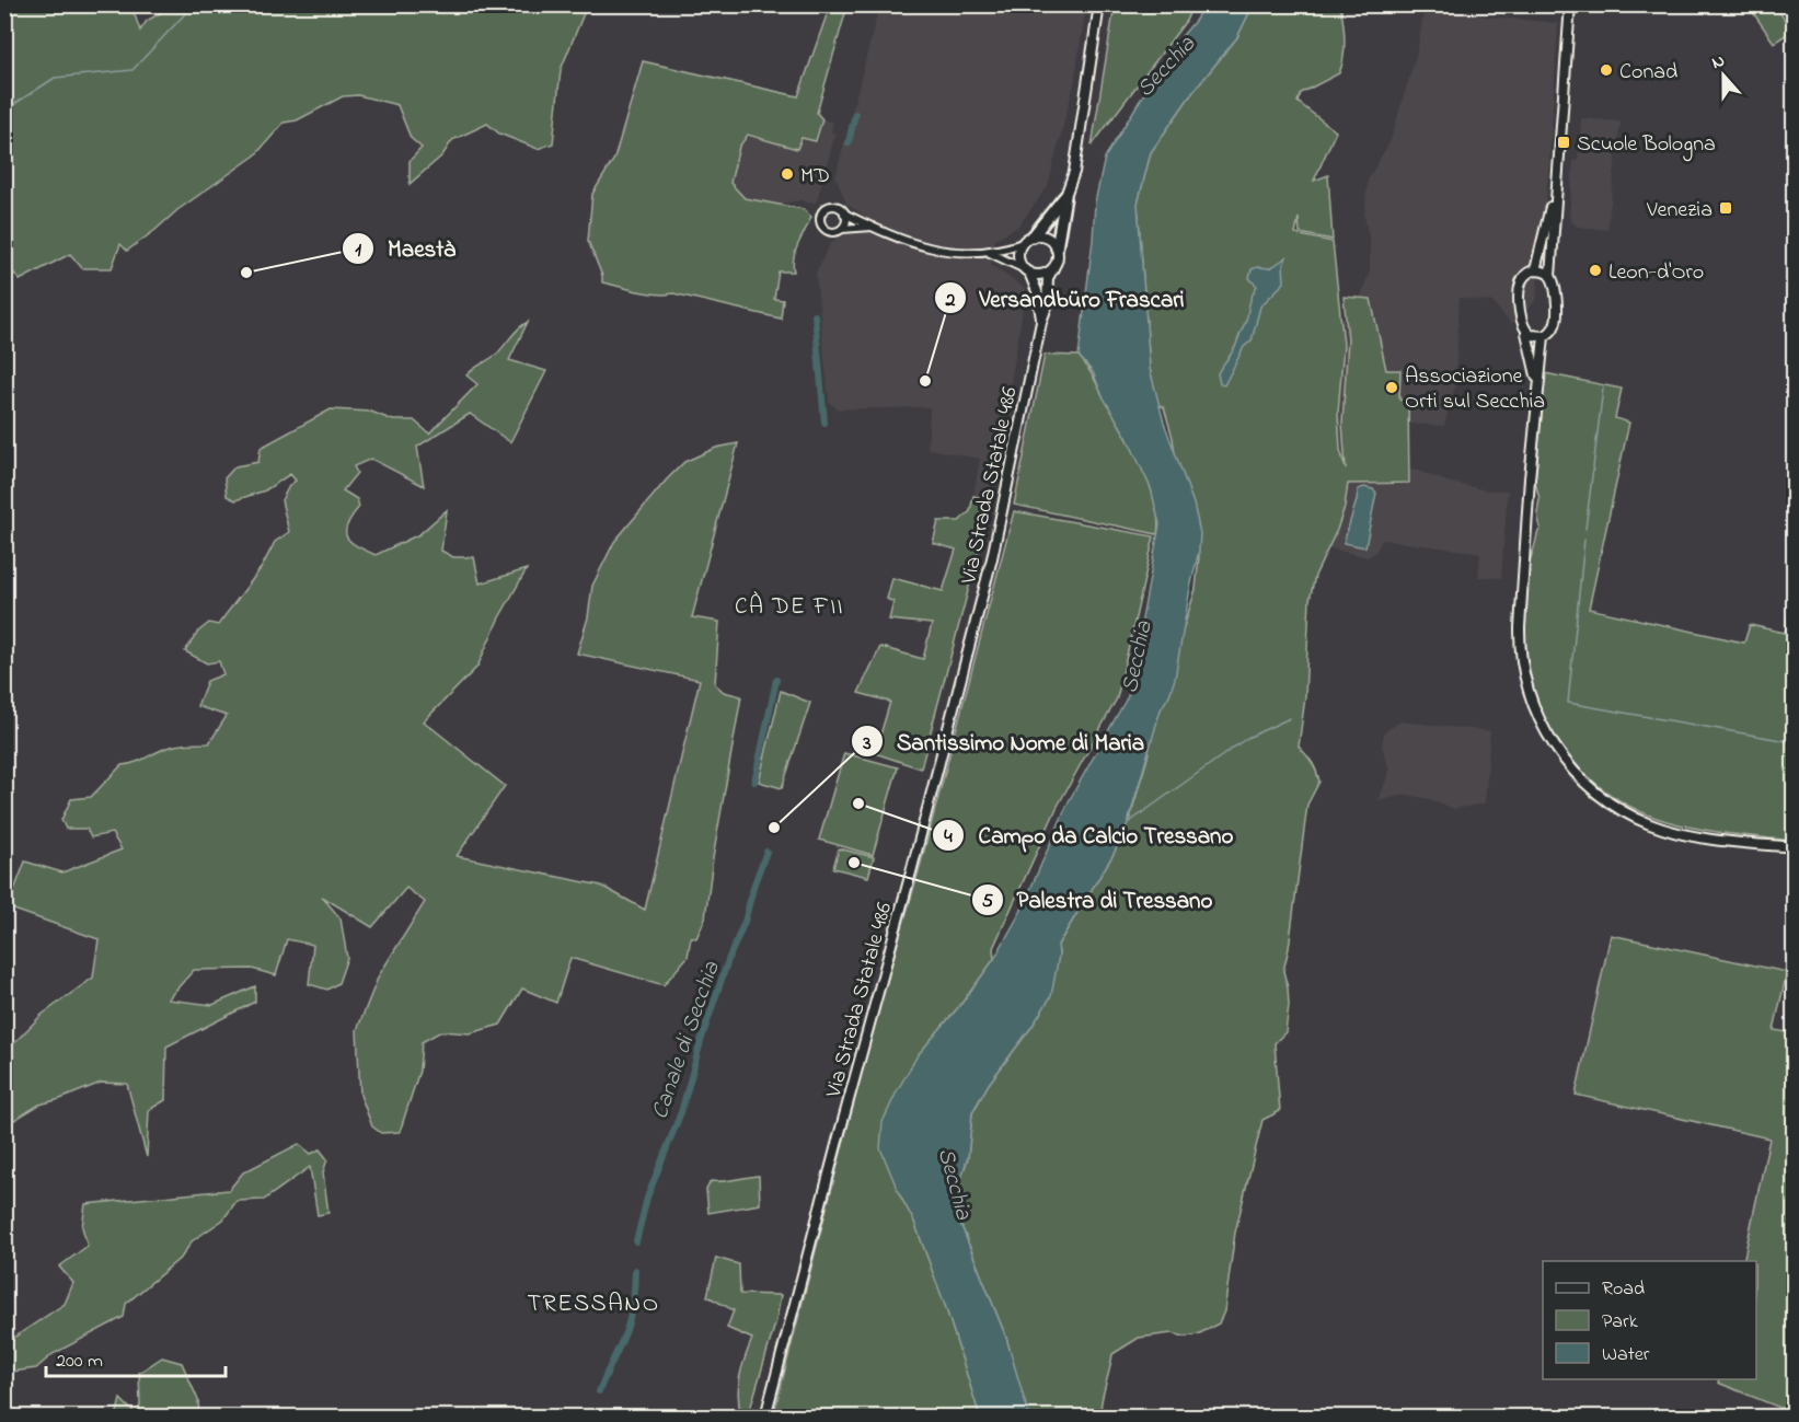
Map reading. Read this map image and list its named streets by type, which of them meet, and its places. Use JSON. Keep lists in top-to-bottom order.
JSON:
{
  "streets": {
    "main road": ["Via Strada Statale 486"]
  },
  "districts": ["CÀ DE FII", "TRESSANO"],
  "water": ["Secchia", "Canale di Secchia"],
  "places": {
    "other": [
      "Conad",
      "MD",
      "Leon-d'Oro",
      "Maestà",
      "Versandbüro Frascari",
      "Associazione Orti sul Secchia",
      "Campo da Calcio Tressano",
      "Santissimo Nome di Maria",
      "Palestra di Tressano"
    ],
    "transit": ["Scuole Bologna", "Venezia"]
  },
  "legend": ["Road", "Park", "Water"],
  "scale_bar": "200 m",
  "north": "top"
}
